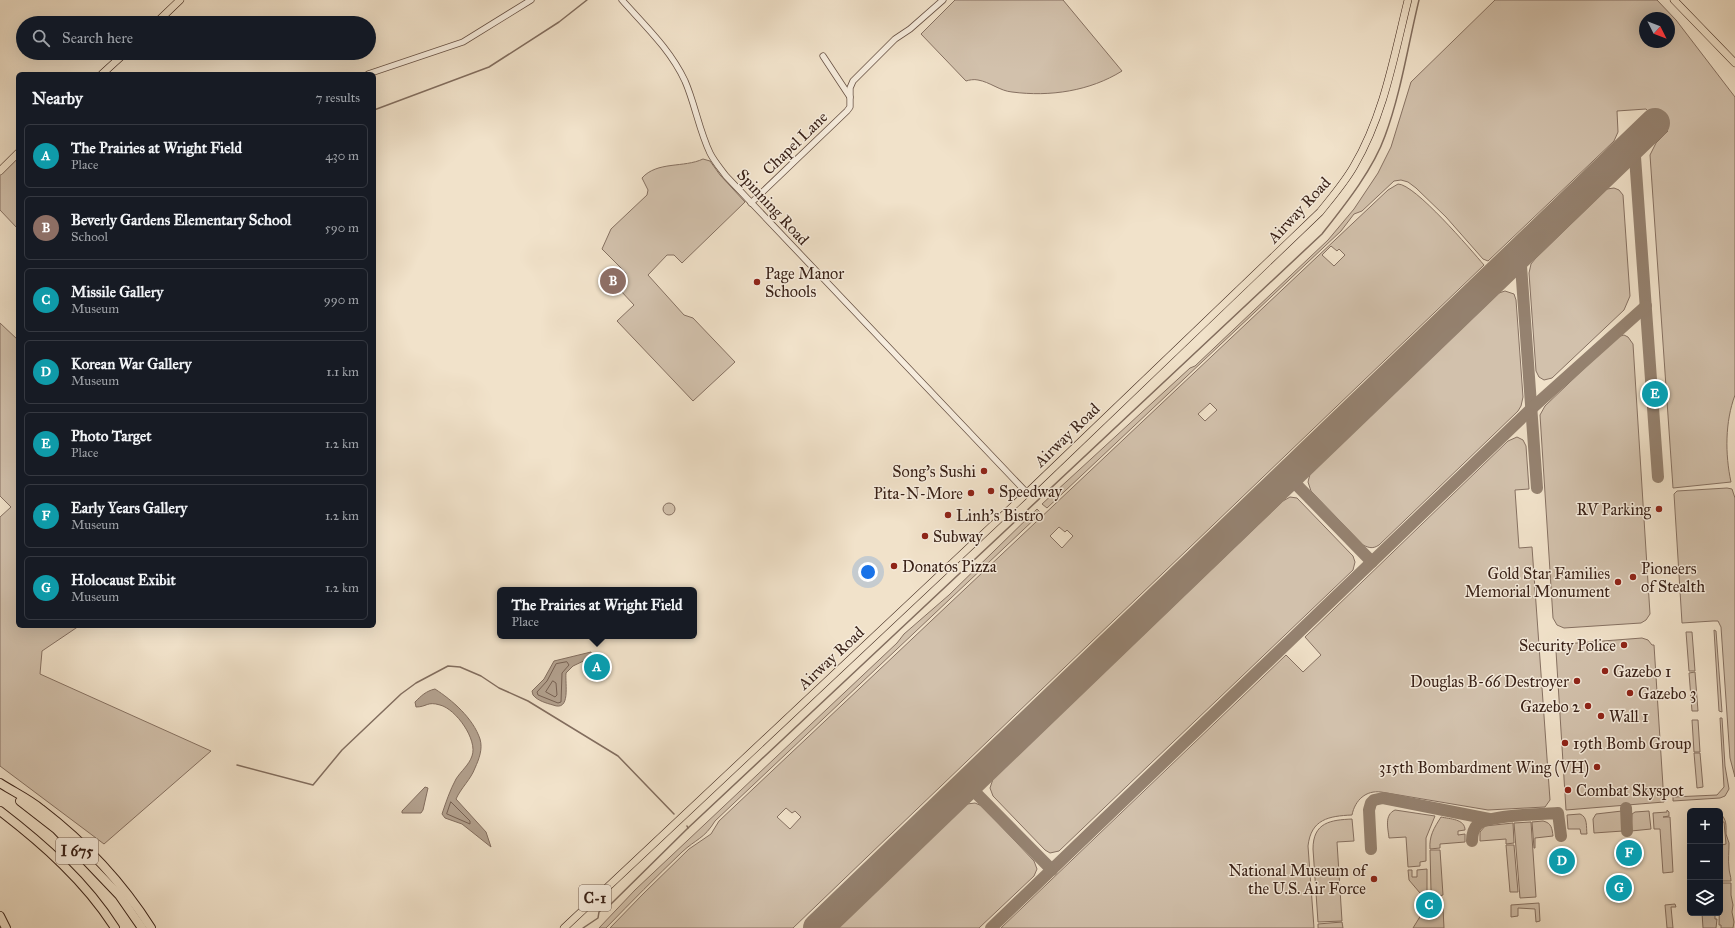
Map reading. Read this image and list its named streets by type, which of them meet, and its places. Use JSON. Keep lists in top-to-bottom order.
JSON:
{
  "streets": {
    "highway": ["I 675"],
    "main road": ["Airway Road", "C-1"],
    "street": ["Chapel Lane", "Spinning Road"]
  },
  "crossings": [
    ["Chapel Lane", "Spinning Road"],
    ["Spinning Road", "Airway Road"]
  ],
  "places": [
    "Page Manor Schools",
    "Song's Sushi",
    "Speedway",
    "Pita-N-More",
    "RV Parking",
    "Linh's Bistro",
    "Subway",
    "Donatos Pizza",
    "Pioneers of Stealth",
    "Gold Star Families Memorial Monument",
    "Security Police",
    "Gazebo 1",
    "Douglas B-66 Destroyer",
    "Gazebo 3",
    "Gazebo 2",
    "Wall 1",
    "19th Bomb Group",
    "315th Bombardment Wing (VH)",
    "Combat Skyspot",
    "National Museum of the U.S. Air Force"
  ],
  "north": "bottom right",
  "page": {
    "search": "Search here",
    "heading": ["Nearby", "7 results"],
    "list": [
      {
        "mark": "A",
        "name": "The Prairies at Wright Field",
        "note": "Place",
        "value": "430 m"
      },
      {
        "mark": "B",
        "name": "Beverly Gardens Elementary School",
        "note": "School",
        "value": "590 m"
      },
      {
        "mark": "C",
        "name": "Missile Gallery",
        "note": "Museum",
        "value": "990 m"
      },
      {
        "mark": "D",
        "name": "Korean War Gallery",
        "note": "Museum",
        "value": "1.1 km"
      },
      {
        "mark": "E",
        "name": "Photo Target",
        "note": "Place",
        "value": "1.2 km"
      },
      {
        "mark": "F",
        "name": "Early Years Gallery",
        "note": "Museum",
        "value": "1.2 km"
      },
      {
        "mark": "G",
        "name": "Holocaust Exibit",
        "note": "Museum",
        "value": "1.2 km"
      }
    ],
    "pins": [
      "B",
      "E",
      "A",
      "F",
      "D",
      "G",
      "C"
    ],
    "popup": ["The Prairies at Wright Field", "Place"],
    "map_buttons": ["+", "−"]
  }
}
